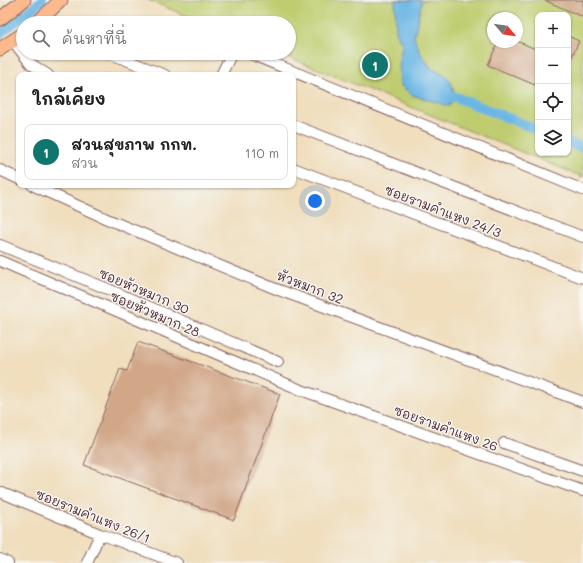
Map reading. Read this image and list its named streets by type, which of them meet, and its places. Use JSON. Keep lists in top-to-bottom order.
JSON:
{
  "streets": {
    "street": [
      "ซอยรามคำแหง 24/3",
      "หัวหมาก 32",
      "ซอยหัวหมาก 30",
      "ซอยหัวหมาก 28",
      "ซอยรามคำแหง 26",
      "ซอยรามคำแหง 26/1"
    ]
  },
  "crossings": [
    ["ซอยหัวหมาก 28", "ซอยรามคำแหง 26"]
  ],
  "north": "bottom right",
  "page": {
    "map_buttons": ["+", "−"],
    "search": "ค้นหาที่นี่",
    "pins": "1",
    "heading": "ใกล้เคียง",
    "list": [
      {
        "mark": "1",
        "name": "สวนสุขภาพ กกท.",
        "note": "สวน",
        "value": "110 m"
      }
    ]
  }
}
